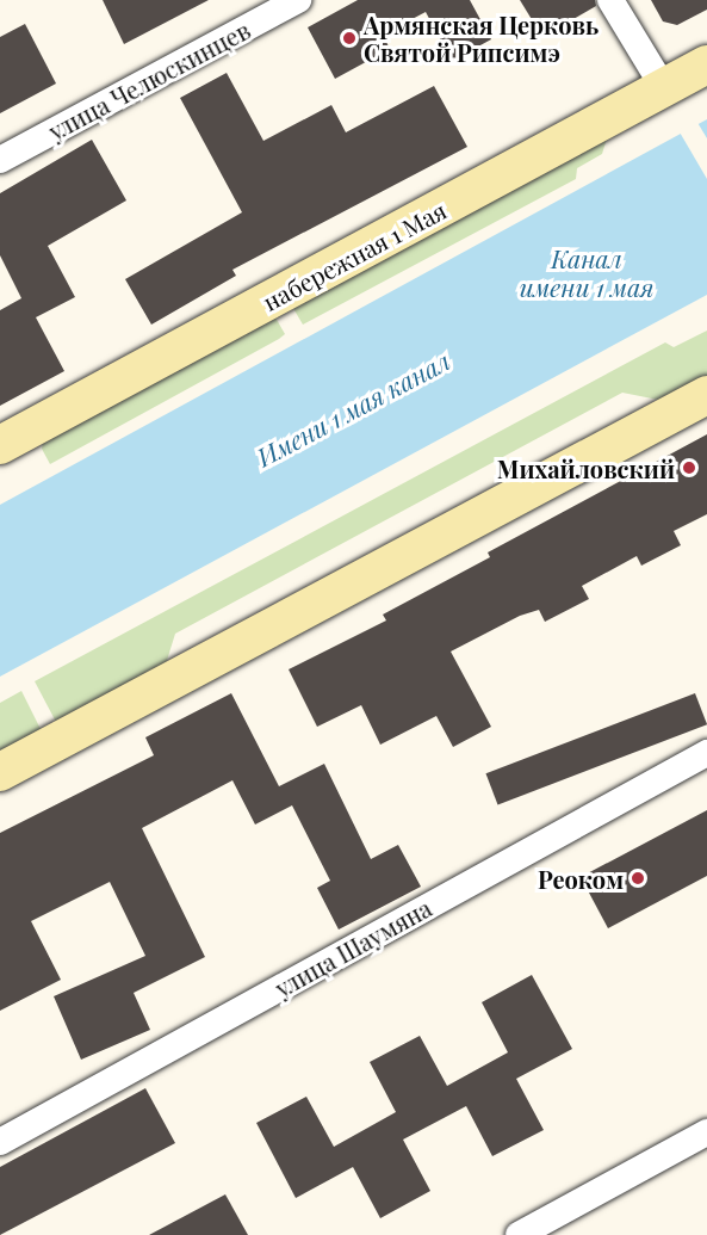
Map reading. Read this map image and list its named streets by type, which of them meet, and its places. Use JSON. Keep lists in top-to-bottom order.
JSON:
{
  "streets": {
    "main road": ["набережная 1 Мая"],
    "street": ["улица Челюскинцев", "улица Шаумяна"]
  },
  "water": ["Канал имени 1 мая", "Имени 1 мая канал"],
  "places": ["Армянская Церковь Святой Рипсимэ", "Михайловский", "Реоком"]
}
